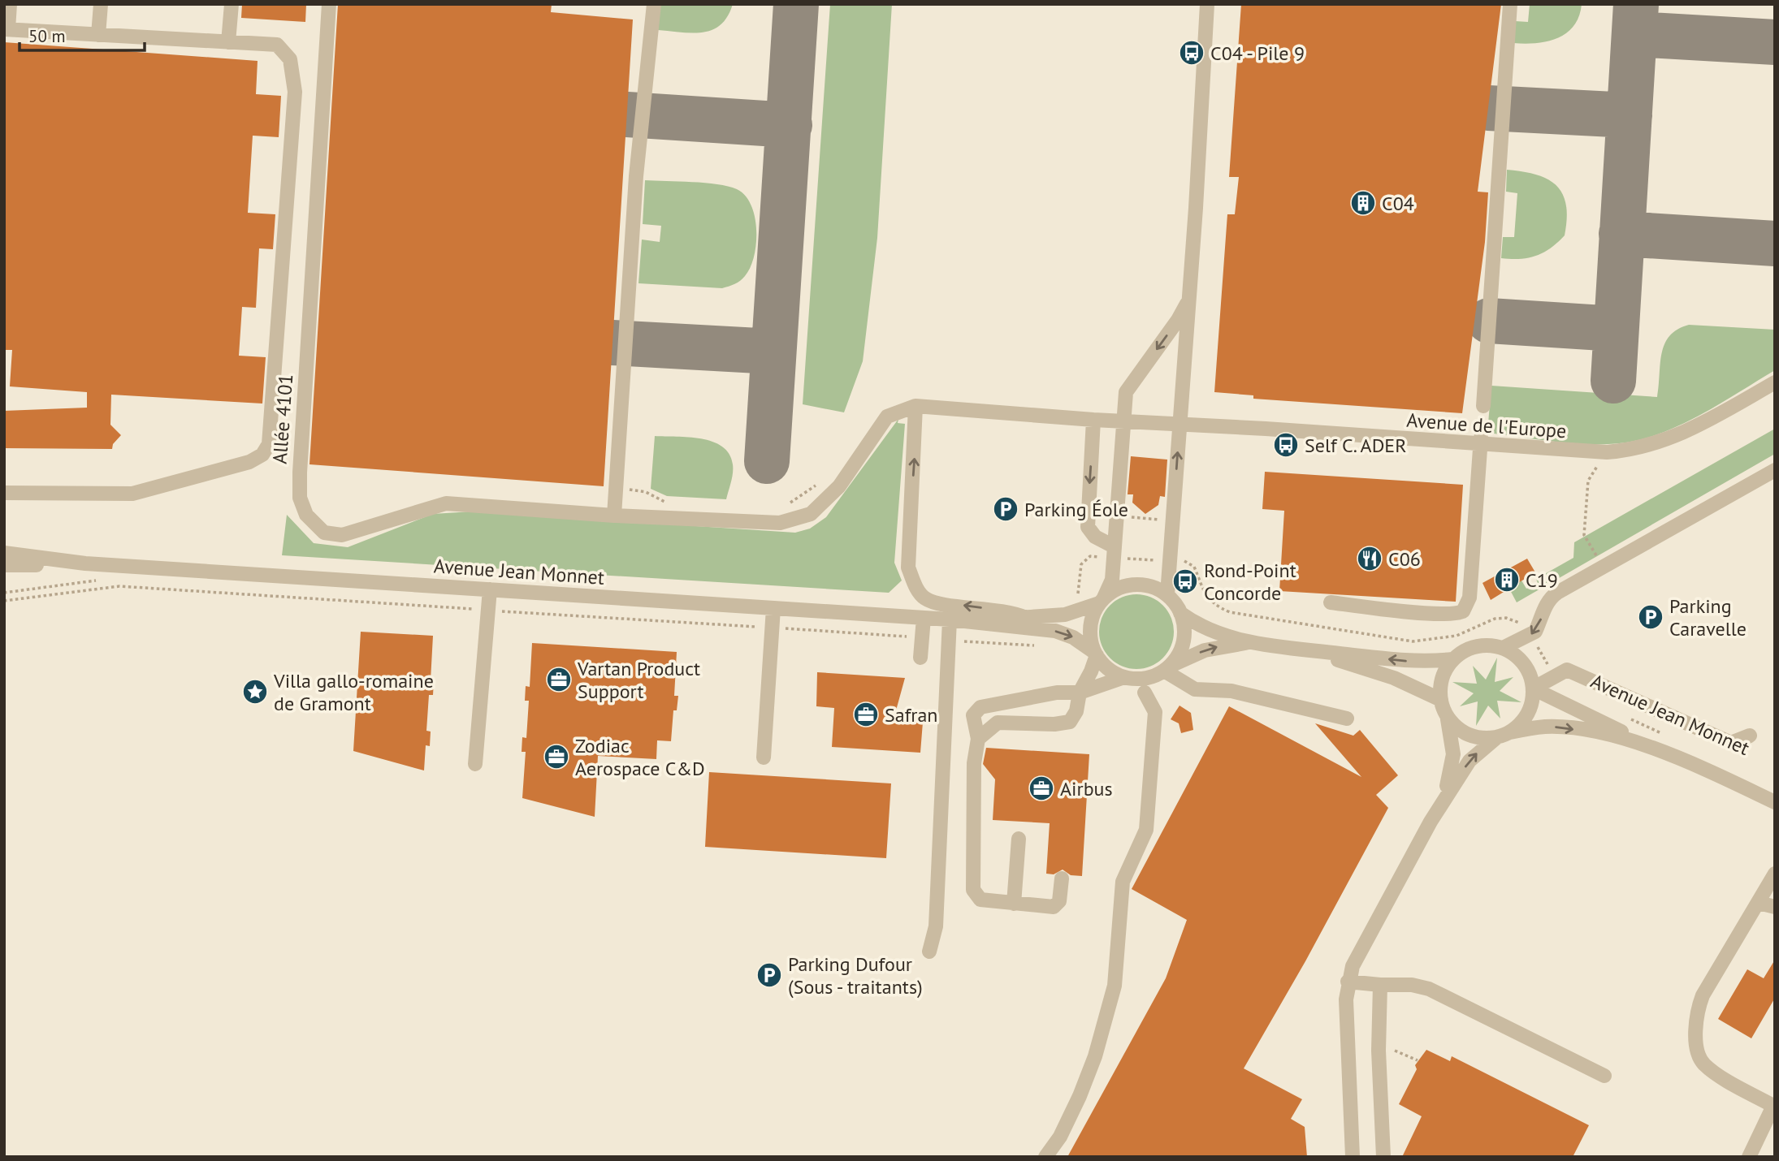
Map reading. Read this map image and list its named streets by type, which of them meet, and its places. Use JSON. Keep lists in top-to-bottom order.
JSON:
{
  "streets": {
    "street": ["Allée 4101", "Avenue de l'Europe", "Avenue Jean Monnet"]
  },
  "crossings": [
    ["Allée 4101", "Avenue de l'Europe"]
  ],
  "places": {
    "bus stop": ["C04 - Pile 9", "Self C. ADER", "Rond-Point Concorde"],
    "building": ["C04", "C19"],
    "parking": ["Parking Éole", "Parking Caravelle", "Parking Dufour (Sous - traitants)"],
    "restaurant": ["C06"],
    "office": [
      "Vartan Product Support",
      "Safran",
      "Zodiac Aerospace C&D",
      "Airbus"
    ],
    "place": ["Villa gallo-romaine de Gramont"]
  },
  "scale_bar": "50 m"
}
